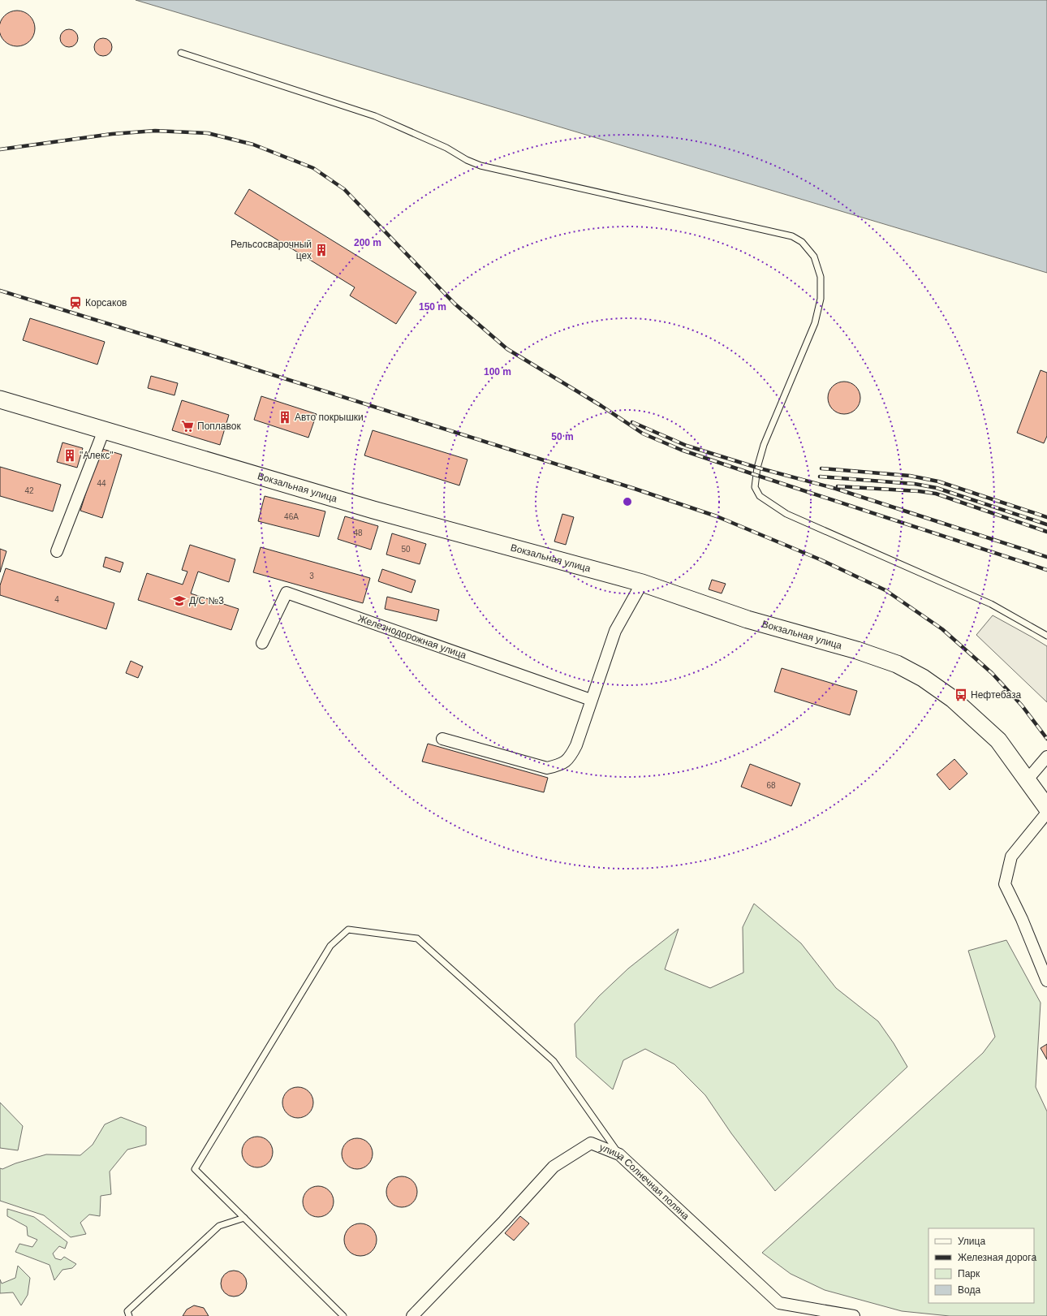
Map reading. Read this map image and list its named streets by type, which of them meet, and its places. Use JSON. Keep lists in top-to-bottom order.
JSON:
{
  "streets": {
    "main road": ["Вокзальная улица"],
    "street": ["Железнодорожная улица", "улица Солнечная поляна"]
  },
  "places": {
    "building": ["Рельсосварочный цех", "Авто покрышки", "\"Алекс\""],
    "station": ["Корсаков"],
    "supermarket": ["Поплавок"],
    "school or university": ["Д/С №3"],
    "bus stop": ["Нефтебаза"]
  },
  "house_numbers": [
    "44",
    "42",
    "46А",
    "48",
    "50",
    "3",
    "4",
    "68"
  ],
  "legend": [
    "Улица",
    "Железная дорога",
    "Парк",
    "Вода"
  ],
  "rings": [
    "200 m",
    "150 m",
    "100 m",
    "50 m"
  ]
}
